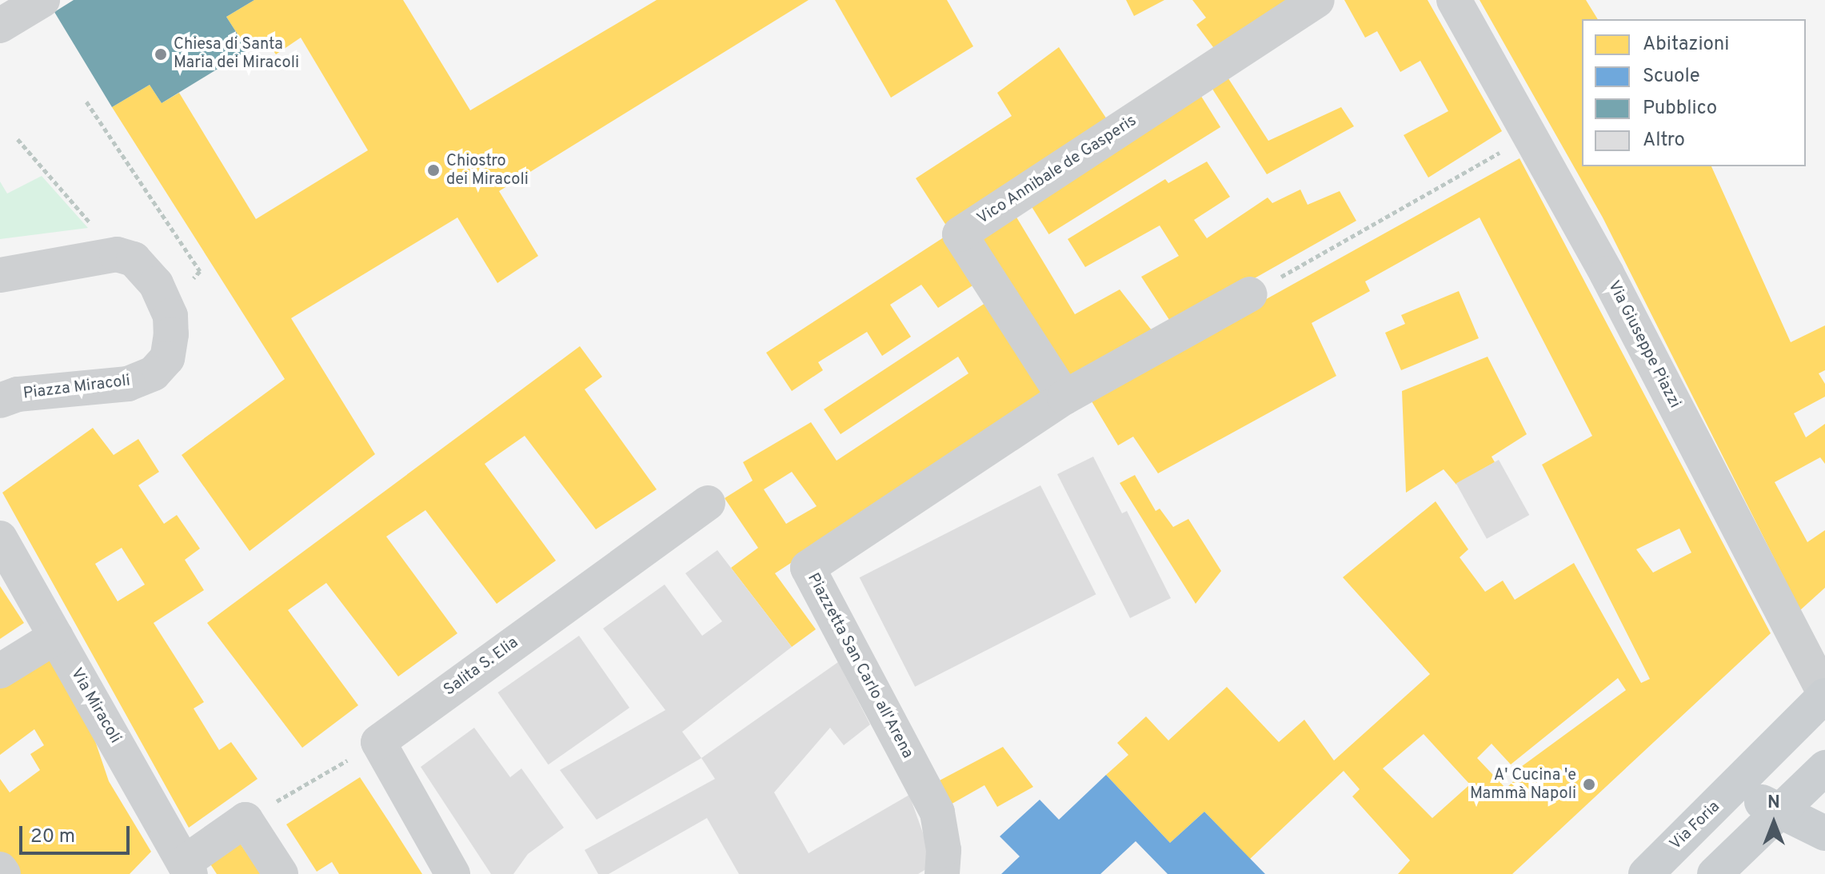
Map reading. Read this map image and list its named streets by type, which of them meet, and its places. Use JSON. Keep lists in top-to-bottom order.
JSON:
{
  "streets": {
    "main road": ["Via Foria"],
    "street": [
      "Vico Annibale de Gasperis",
      "Via Giuseppe Piazzi",
      "Piazza Miracoli",
      "Piazzetta San Carlo all'Arena",
      "Salita S. Elia",
      "Via Miracoli"
    ]
  },
  "crossings": [
    ["Vico Annibale de Gasperis", "Piazzetta San Carlo all'Arena"],
    ["Via Giuseppe Piazzi", "Via Foria"]
  ],
  "places": ["Chiesa di Santa Maria dei Miracoli", "Chiostro dei Miracoli", "A' Cucina 'e Mammà Napoli"],
  "legend": [
    "Abitazioni",
    "Scuole",
    "Pubblico",
    "Altro"
  ],
  "scale_bar": "20 m",
  "north": "top"
}
